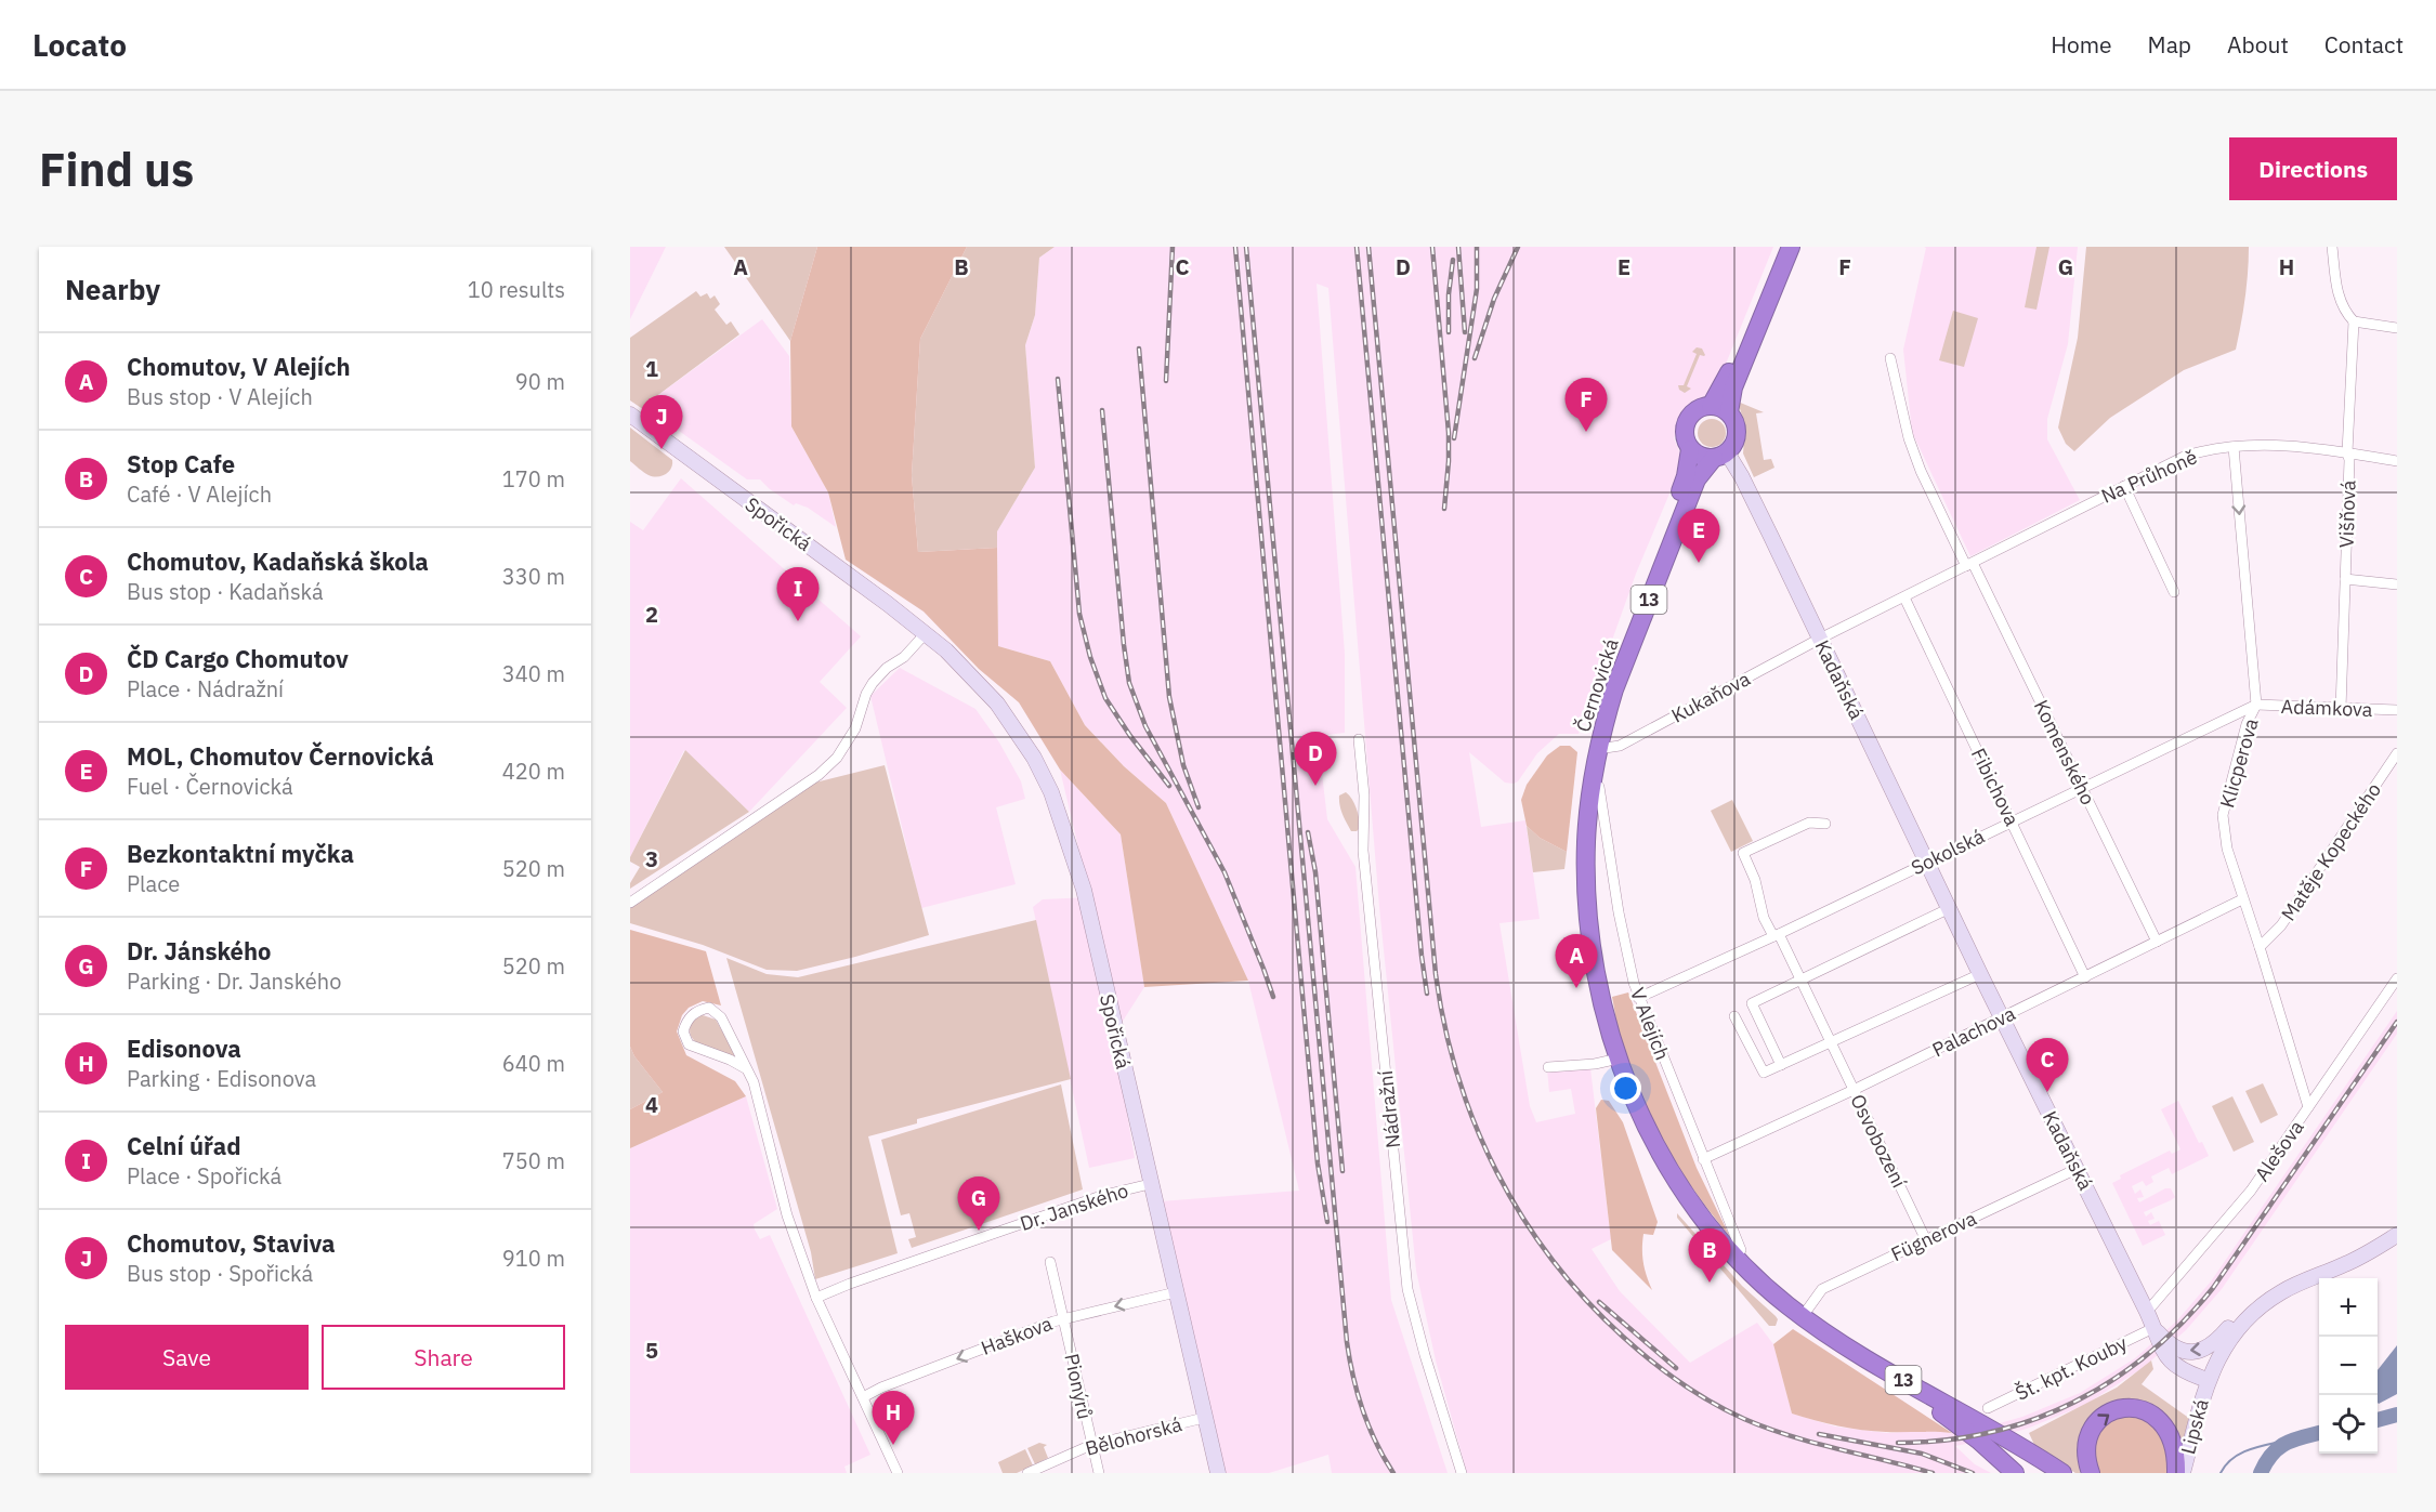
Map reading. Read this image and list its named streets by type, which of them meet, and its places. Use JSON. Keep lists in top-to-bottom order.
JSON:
{
  "streets": {
    "highway": ["13", "Černovická"],
    "street": [
      "Na Průhoně",
      "Višňová",
      "Spořická",
      "Kadaňská",
      "Kukaňova",
      "Adámkova",
      "Komenského",
      "Klicperova",
      "Fibichova",
      "Sokolská",
      "Matěje Kopeckého",
      "V Alejích",
      "Palachova",
      "Nádražní",
      "Osvobození",
      "Alešova",
      "Dr. Janského",
      "Fügnerova",
      "Haškova",
      "Št. kpt. Kouby",
      "Pionýrů",
      "Lipská",
      "Bělohorská"
    ]
  },
  "crossings": [
    ["Na Průhoně", "Višňová"],
    ["Na Průhoně", "Kadaňská"],
    ["Na Průhoně", "Kukaňova"],
    ["Na Průhoně", "Komenského"],
    ["Na Průhoně", "Klicperova"],
    ["Na Průhoně", "Fibichova"],
    ["Višňová", "Adámkova"],
    ["Spořická", "Dr. Janského"],
    ["Spořická", "Haškova"],
    ["Spořická", "Bělohorská"],
    ["13", "Černovická"],
    ["13", "Kukaňova"],
    ["13", "Fügnerova"],
    ["Kadaňská", "Černovická"],
    ["Kadaňská", "Kukaňova"],
    ["Kadaňská", "Sokolská"],
    ["Kadaňská", "Palachova"],
    ["Kadaňská", "Alešova"],
    ["Kadaňská", "Fügnerova"],
    ["Kadaňská", "Št. kpt. Kouby"],
    ["Kadaňská", "Lipská"],
    ["Černovická", "Kukaňova"],
    ["Adámkova", "Klicperova"],
    ["Adámkova", "Sokolská"],
    ["Komenského", "Sokolská"],
    ["Komenského", "Palachova"],
    ["Klicperova", "Sokolská"],
    ["Klicperova", "Matěje Kopeckého"],
    ["Klicperova", "Palachova"],
    ["Klicperova", "Alešova"],
    ["Fibichova", "Sokolská"],
    ["Fibichova", "Palachova"],
    ["Sokolská", "V Alejích"],
    ["Sokolská", "Osvobození"],
    ["V Alejích", "Palachova"],
    ["Palachova", "Osvobození"],
    ["Osvobození", "Fügnerova"],
    ["Haškova", "Pionýrů"],
    ["Pionýrů", "Bělohorská"]
  ],
  "one_way": ["Klicperova", "Haškova"],
  "page": {
    "header": "Locato",
    "nav": [
      "Home",
      "Map",
      "About",
      "Contact"
    ],
    "buttons": [
      "Directions",
      ["Save", "Share"]
    ],
    "title": "Find us",
    "heading": ["Nearby", "10 results"],
    "list": [
      {
        "mark": "A",
        "name": "Chomutov, V Alejích",
        "note": "Bus stop · V Alejích",
        "value": "90 m"
      },
      {
        "mark": "B",
        "name": "Stop Cafe",
        "note": "Café · V Alejích",
        "value": "170 m"
      },
      {
        "mark": "C",
        "name": "Chomutov, Kadaňská škola",
        "note": "Bus stop · Kadaňská",
        "value": "330 m"
      },
      {
        "mark": "D",
        "name": "ČD Cargo Chomutov",
        "note": "Place · Nádražní",
        "value": "340 m"
      },
      {
        "mark": "E",
        "name": "MOL, Chomutov Černovická",
        "note": "Fuel · Černovická",
        "value": "420 m"
      },
      {
        "mark": "F",
        "name": "Bezkontaktní myčka",
        "note": "Place",
        "value": "520 m"
      },
      {
        "mark": "G",
        "name": "Dr. Jánského",
        "note": "Parking · Dr. Janského",
        "value": "520 m"
      },
      {
        "mark": "H",
        "name": "Edisonova",
        "note": "Parking · Edisonova",
        "value": "640 m"
      },
      {
        "mark": "I",
        "name": "Celní úřad",
        "note": "Place · Spořická",
        "value": "750 m"
      },
      {
        "mark": "J",
        "name": "Chomutov, Staviva",
        "note": "Bus stop · Spořická",
        "value": "910 m"
      }
    ],
    "pins": [
      "F",
      "J",
      "E",
      "I",
      "D",
      "A",
      "C",
      "G",
      "B",
      "H"
    ],
    "map_buttons": ["+", "−"]
  },
  "grid": {
    "columns": [
      "A",
      "B",
      "C",
      "D",
      "E",
      "F",
      "G",
      "H"
    ],
    "rows": [
      "1",
      "2",
      "3",
      "4",
      "5"
    ]
  }
}
